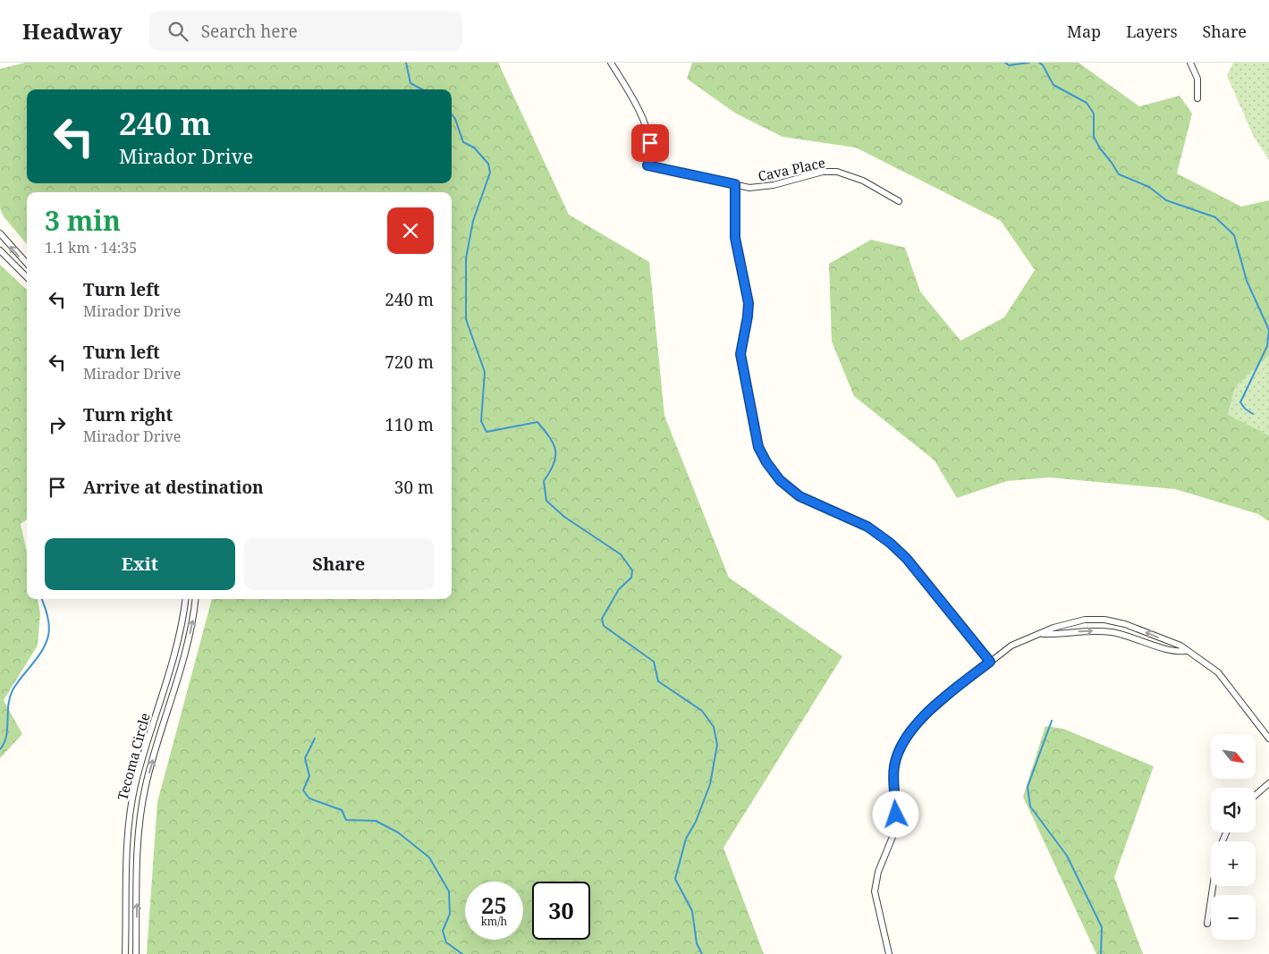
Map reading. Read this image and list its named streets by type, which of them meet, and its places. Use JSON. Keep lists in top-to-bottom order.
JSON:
{
  "streets": {
    "street": ["Cava Place", "Tecoma Circle"]
  },
  "north": "bottom right",
  "page": {
    "header": "Headway",
    "search": "Search here",
    "nav": ["Map", "Layers", "Share"],
    "turn": ["240 m", "Mirador Drive"],
    "heading": ["3 min", "1.1 km · 14:35"],
    "list": [
      {
        "name": "Turn left",
        "note": "Mirador Drive",
        "value": "240 m"
      },
      {
        "name": "Turn left",
        "note": "Mirador Drive",
        "value": "720 m"
      },
      {
        "name": "Turn right",
        "note": "Mirador Drive",
        "value": "110 m"
      },
      {
        "name": "Arrive at destination",
        "value": "30 m"
      }
    ],
    "buttons": ["Exit", "Share"],
    "map_buttons": ["+", "−"],
    "speed": "25 km/h",
    "limit": "30"
  }
}
